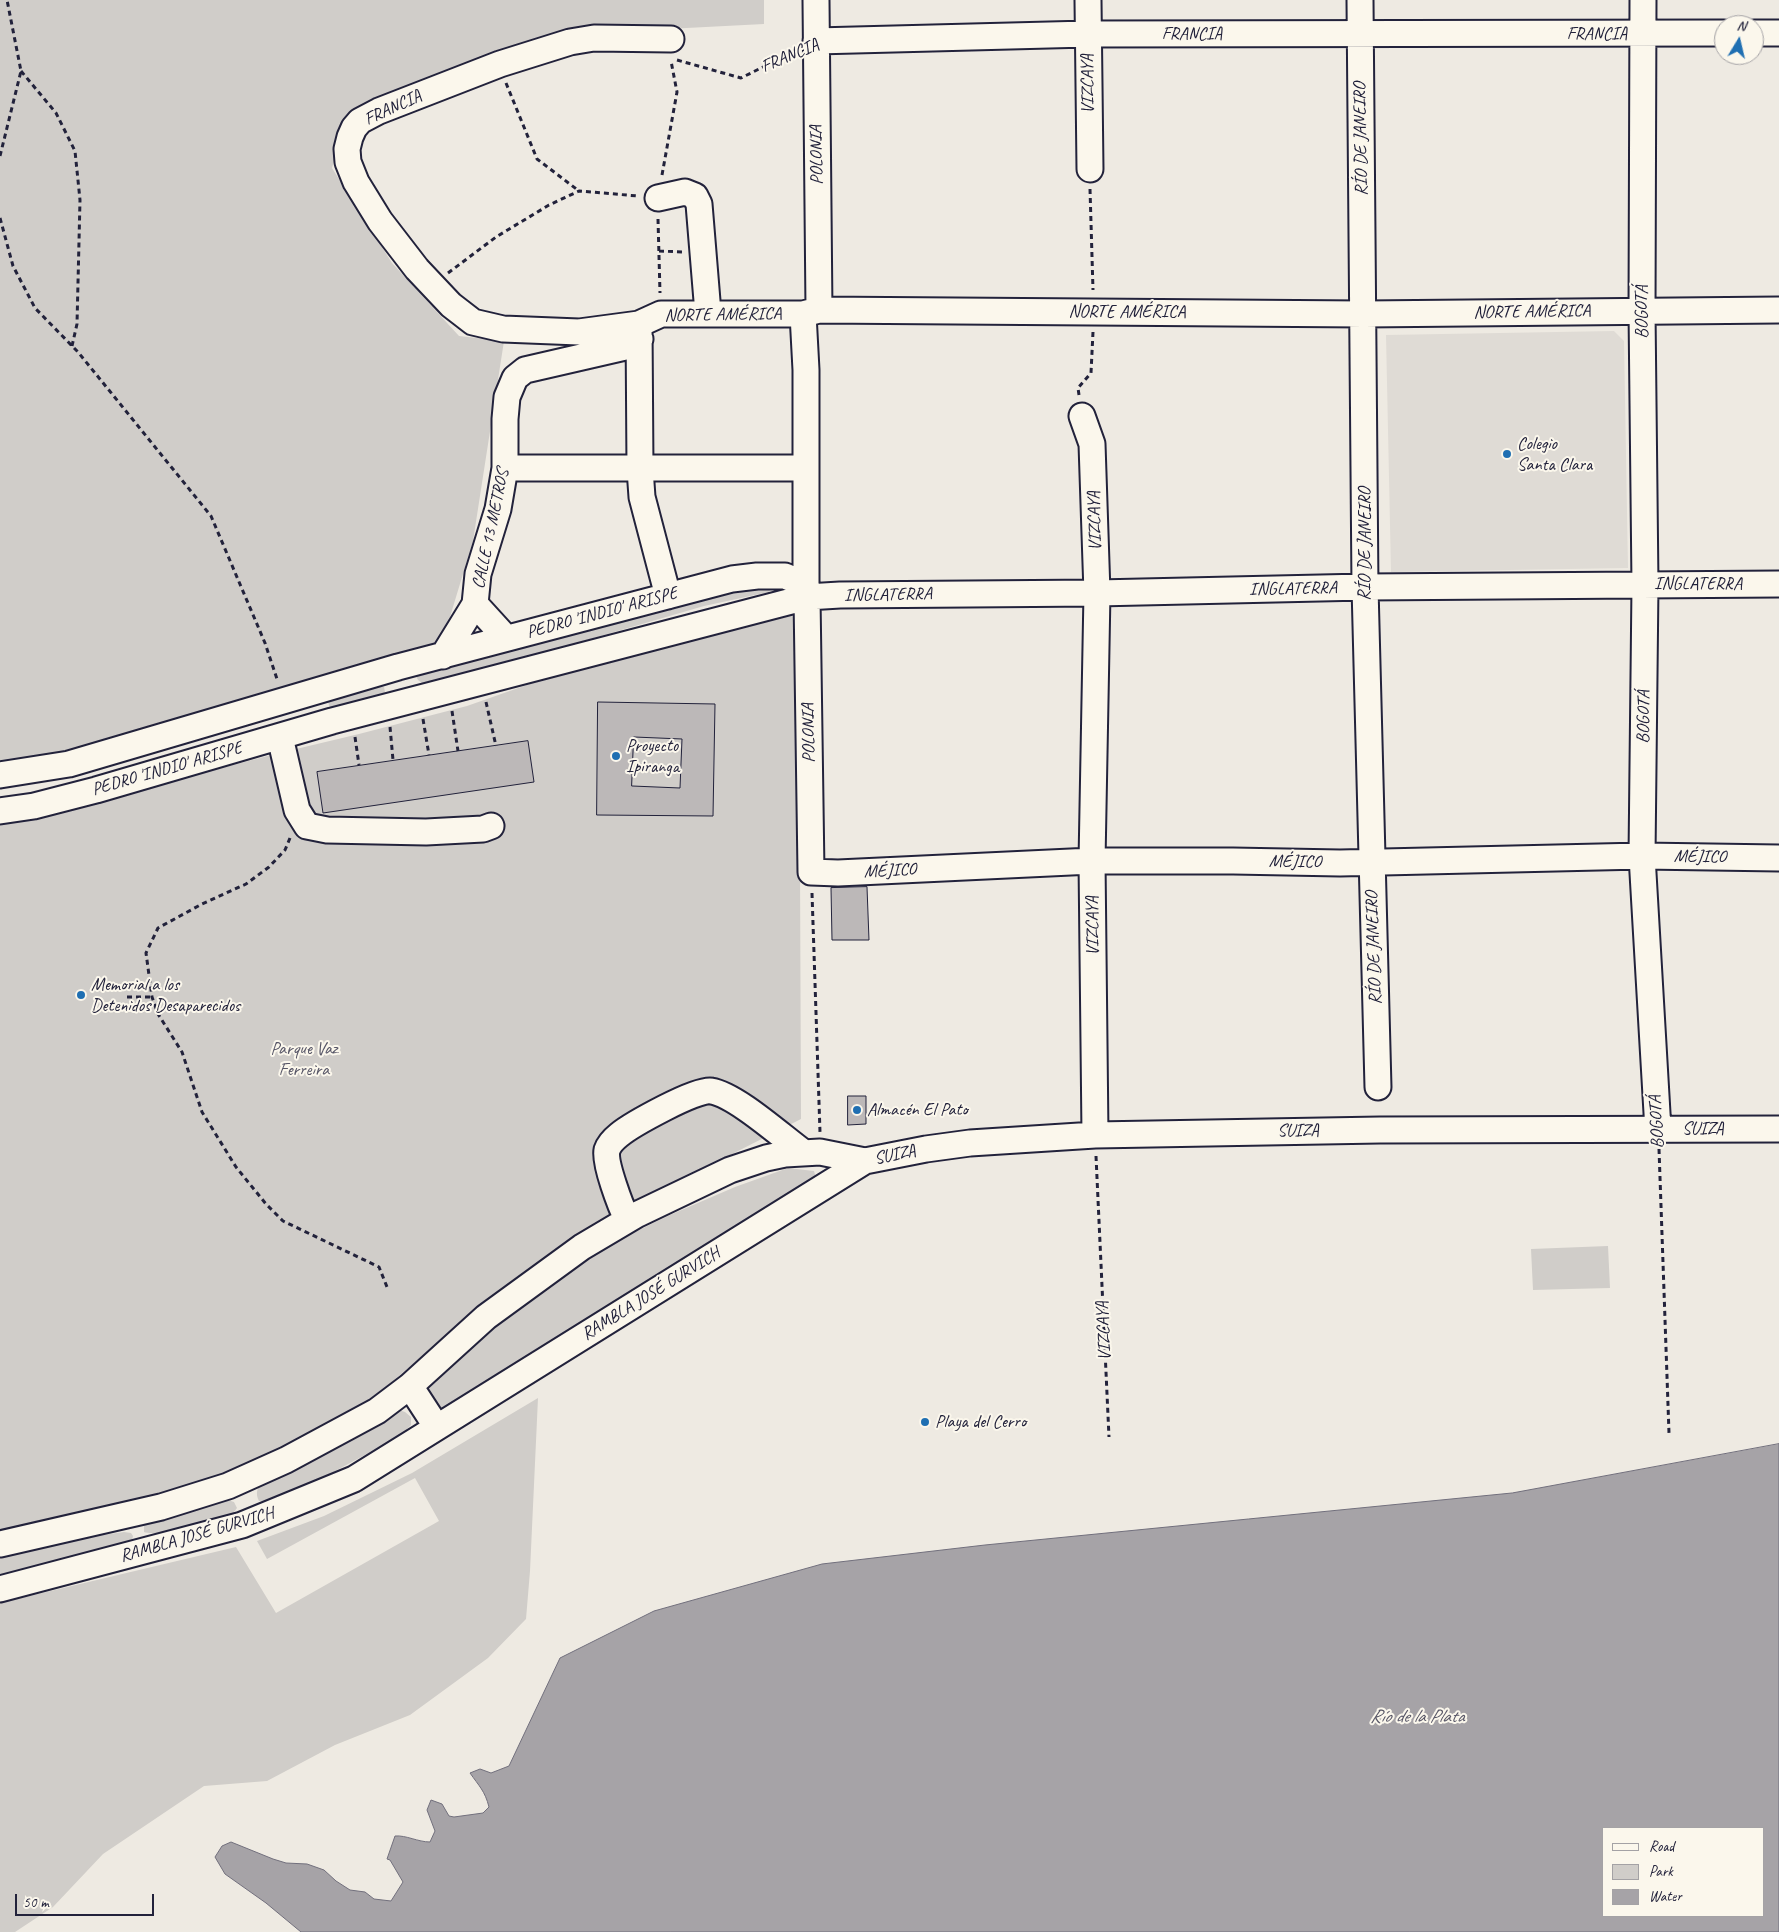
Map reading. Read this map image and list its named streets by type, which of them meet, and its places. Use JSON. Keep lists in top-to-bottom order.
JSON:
{
  "streets": {
    "street": [
      "FRANCIA",
      "VIZCAYA",
      "RÍO DE JANEIRO",
      "POLONIA",
      "NORTE AMÉRICA",
      "BOGOTÁ",
      "CALLE 13 METROS",
      "INGLATERRA",
      "PEDRO 'INDIO' ARISPE",
      "MÉJICO",
      "SUIZA",
      "RAMBLA JOSÉ GURVICH"
    ]
  },
  "crossings": [
    ["FRANCIA", "VIZCAYA"],
    ["FRANCIA", "RÍO DE JANEIRO"],
    ["FRANCIA", "POLONIA"],
    ["FRANCIA", "NORTE AMÉRICA"],
    ["FRANCIA", "BOGOTÁ"],
    ["VIZCAYA", "INGLATERRA"],
    ["VIZCAYA", "MÉJICO"],
    ["VIZCAYA", "SUIZA"],
    ["RÍO DE JANEIRO", "NORTE AMÉRICA"],
    ["RÍO DE JANEIRO", "INGLATERRA"],
    ["RÍO DE JANEIRO", "MÉJICO"],
    ["POLONIA", "NORTE AMÉRICA"],
    ["POLONIA", "INGLATERRA"],
    ["POLONIA", "PEDRO 'INDIO' ARISPE"],
    ["POLONIA", "MÉJICO"],
    ["NORTE AMÉRICA", "BOGOTÁ"],
    ["NORTE AMÉRICA", "CALLE 13 METROS"],
    ["BOGOTÁ", "INGLATERRA"],
    ["BOGOTÁ", "MÉJICO"],
    ["BOGOTÁ", "SUIZA"],
    ["CALLE 13 METROS", "PEDRO 'INDIO' ARISPE"],
    ["INGLATERRA", "PEDRO 'INDIO' ARISPE"],
    ["SUIZA", "RAMBLA JOSÉ GURVICH"]
  ],
  "water": ["Río de la Plata"],
  "parks": ["Parque Vaz Ferreira"],
  "places": [
    "Colegio Santa Clara",
    "Proyecto Ipiranga",
    "Memorial a los Detenidos Desaparecidos",
    "Almacén El Pato",
    "Playa del Cerro"
  ],
  "legend": ["Road", "Park", "Water"],
  "scale_bar": "50 m",
  "north": "top"
}
